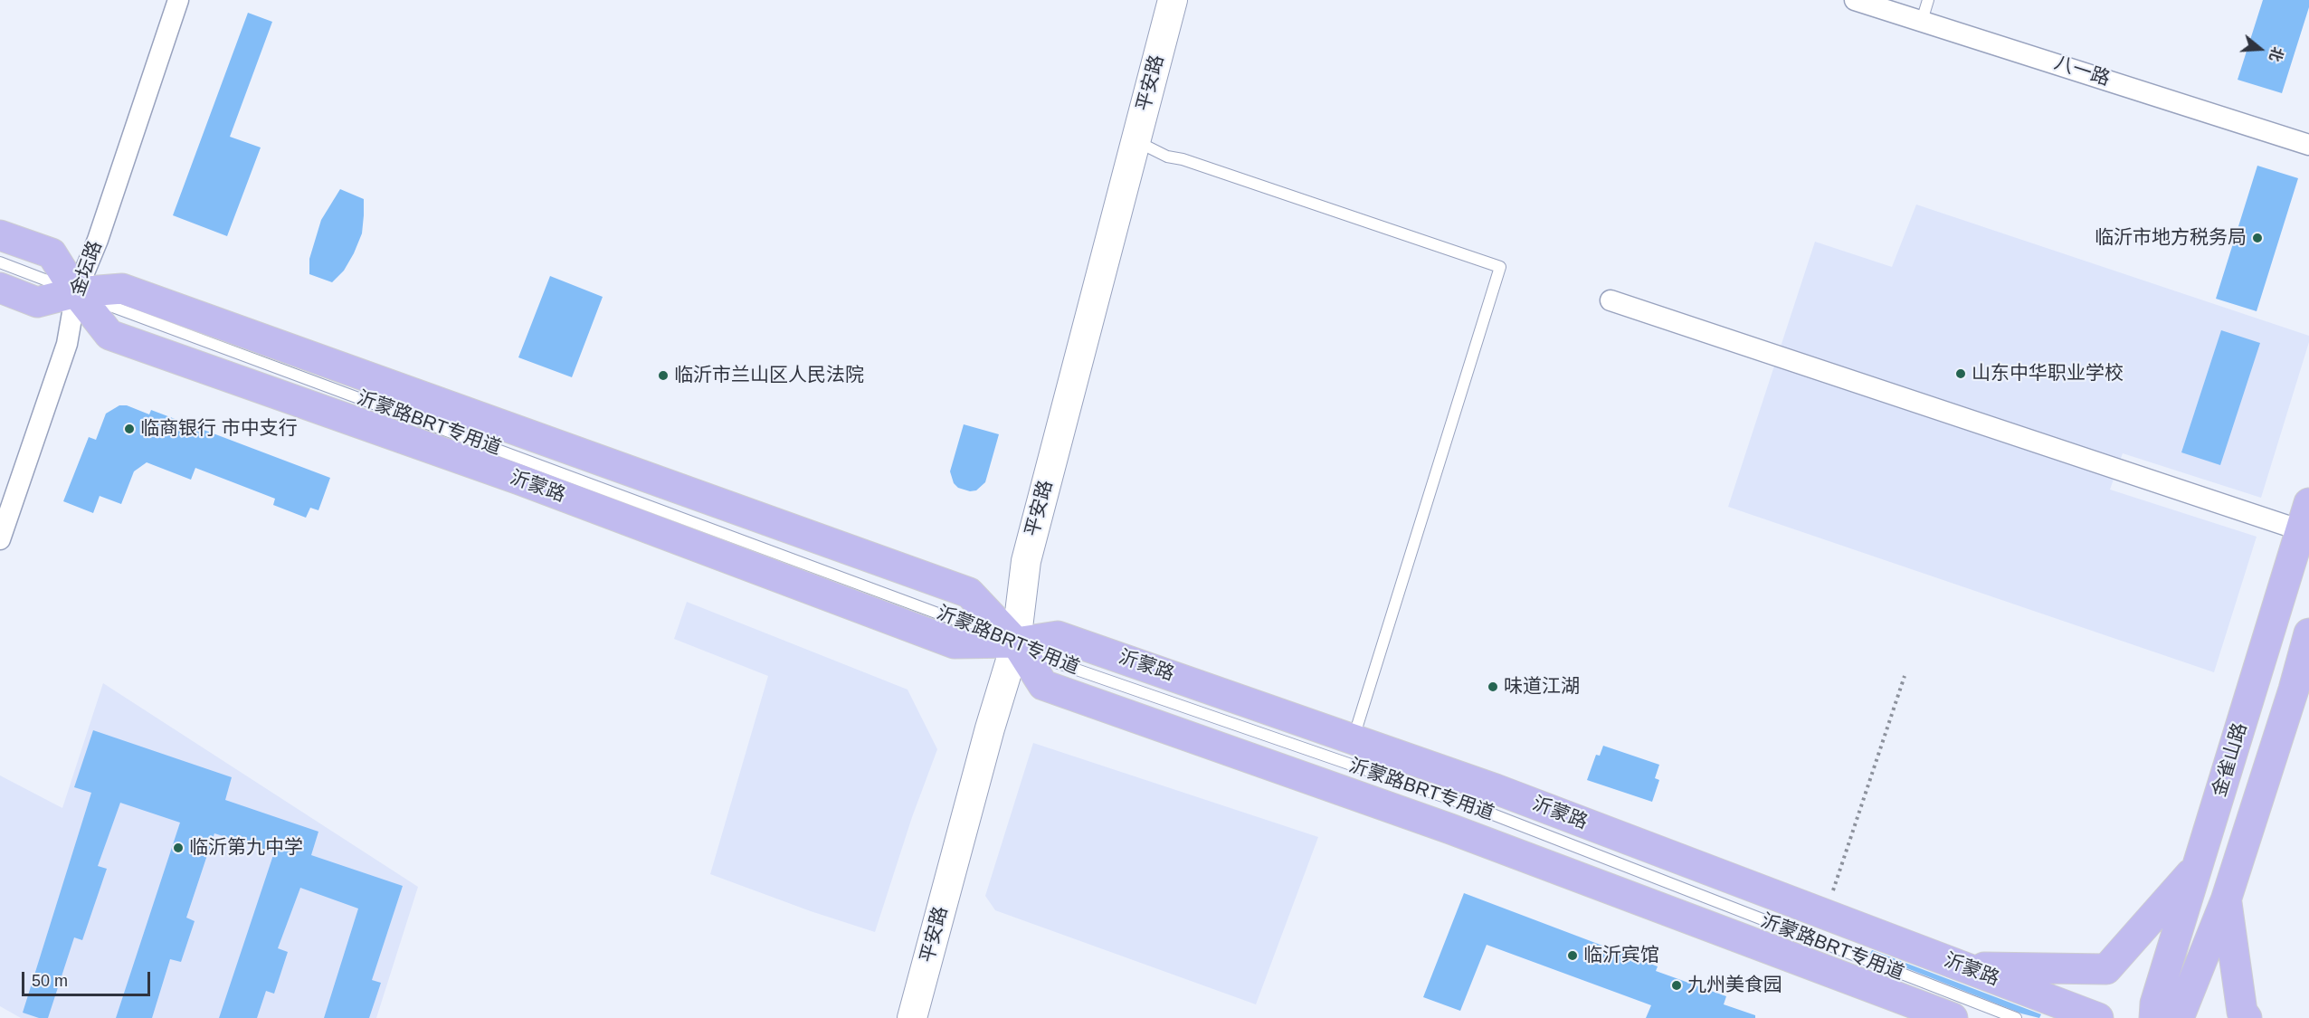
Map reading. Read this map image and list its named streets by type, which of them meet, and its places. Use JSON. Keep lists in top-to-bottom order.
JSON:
{
  "streets": {
    "main road": ["平安路", "沂蒙路", "金雀山路"],
    "street": ["八一路", "金坛路"],
    "lane": ["沂蒙路BRT专用道"]
  },
  "crossings": [
    ["平安路", "沂蒙路BRT专用道"],
    ["平安路", "沂蒙路"],
    ["金坛路", "沂蒙路"],
    ["沂蒙路BRT专用道", "沂蒙路"]
  ],
  "places": [
    "临沂市地方税务局",
    "山东中华职业学校",
    "临沂市兰山区人民法院",
    "临商银行 市中支行",
    "味道江湖",
    "临沂第九中学",
    "临沂宾馆",
    "九州美食园"
  ],
  "scale_bar": "50 m",
  "north": "right"
}
